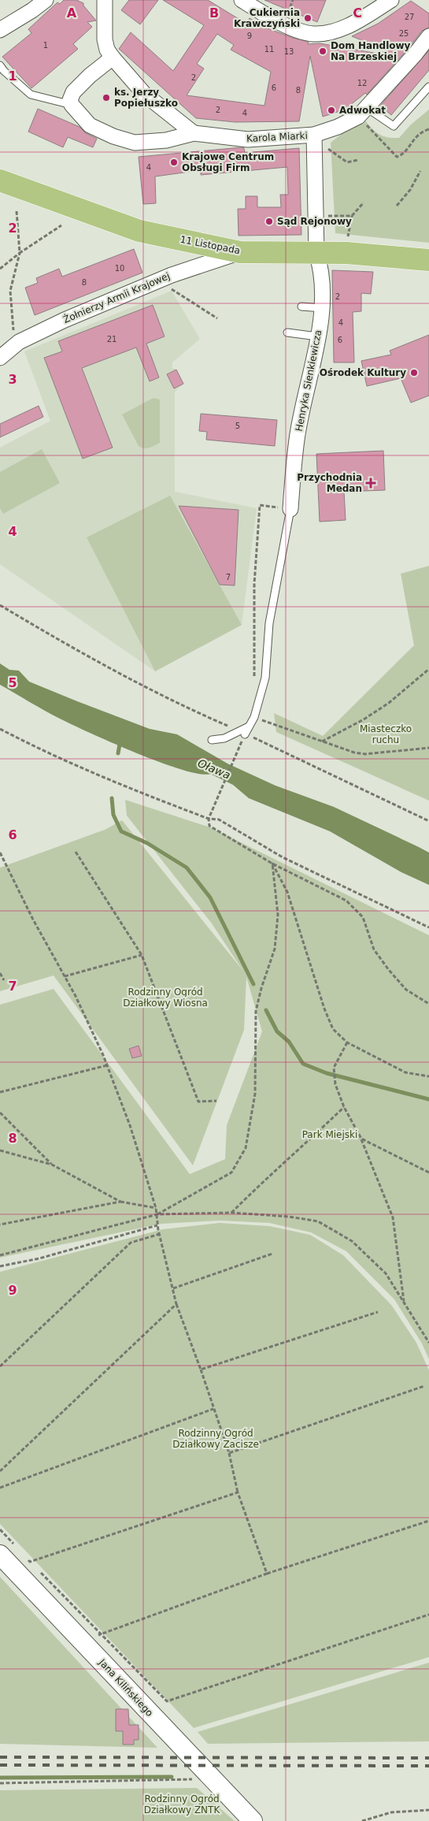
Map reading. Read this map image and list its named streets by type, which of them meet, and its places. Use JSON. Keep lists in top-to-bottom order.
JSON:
{
  "streets": {
    "main road": ["11 Listopada"],
    "street": [
      "Karola Miarki",
      "Żołnierzy Armii Krajowej",
      "Henryka Sienkiewicza",
      "Jana Kilińskiego"
    ]
  },
  "crossings": [
    ["Karola Miarki", "11 Listopada"],
    ["Karola Miarki", "Henryka Sienkiewicza"],
    ["11 Listopada", "Żołnierzy Armii Krajowej"],
    ["11 Listopada", "Henryka Sienkiewicza"]
  ],
  "water": ["Oława"],
  "parks": [
    "Miasteczko ruchu",
    "Rodzinny Ogród Działkowy Wiosna",
    "Park Miejski",
    "Rodzinny Ogród Działkowy Zacisze",
    "Rodzinny Ogród Działkowy ZNTK"
  ],
  "places": {
    "other": [
      "Cukiernia Krawczyński",
      "Dom Handlowy Na Brzeskiej",
      "ks. Jerzy Popiełuszko",
      "Adwokat",
      "Krajowe Centrum Obsługi Firm",
      "Sąd Rejonowy",
      "Ośrodek Kultury"
    ],
    "health": ["Przychodnia Medan"]
  },
  "house_numbers": [
    "27",
    "25",
    "9",
    "1",
    "11",
    "13",
    "2",
    "12",
    "6",
    "8",
    "2",
    "4",
    "4",
    "10",
    "8",
    "2",
    "4",
    "21",
    "6",
    "5",
    "7"
  ],
  "grid": {
    "columns": ["A", "B", "C"],
    "rows": [
      "1",
      "2",
      "3",
      "4",
      "5",
      "6",
      "7",
      "8",
      "9"
    ]
  }
}
